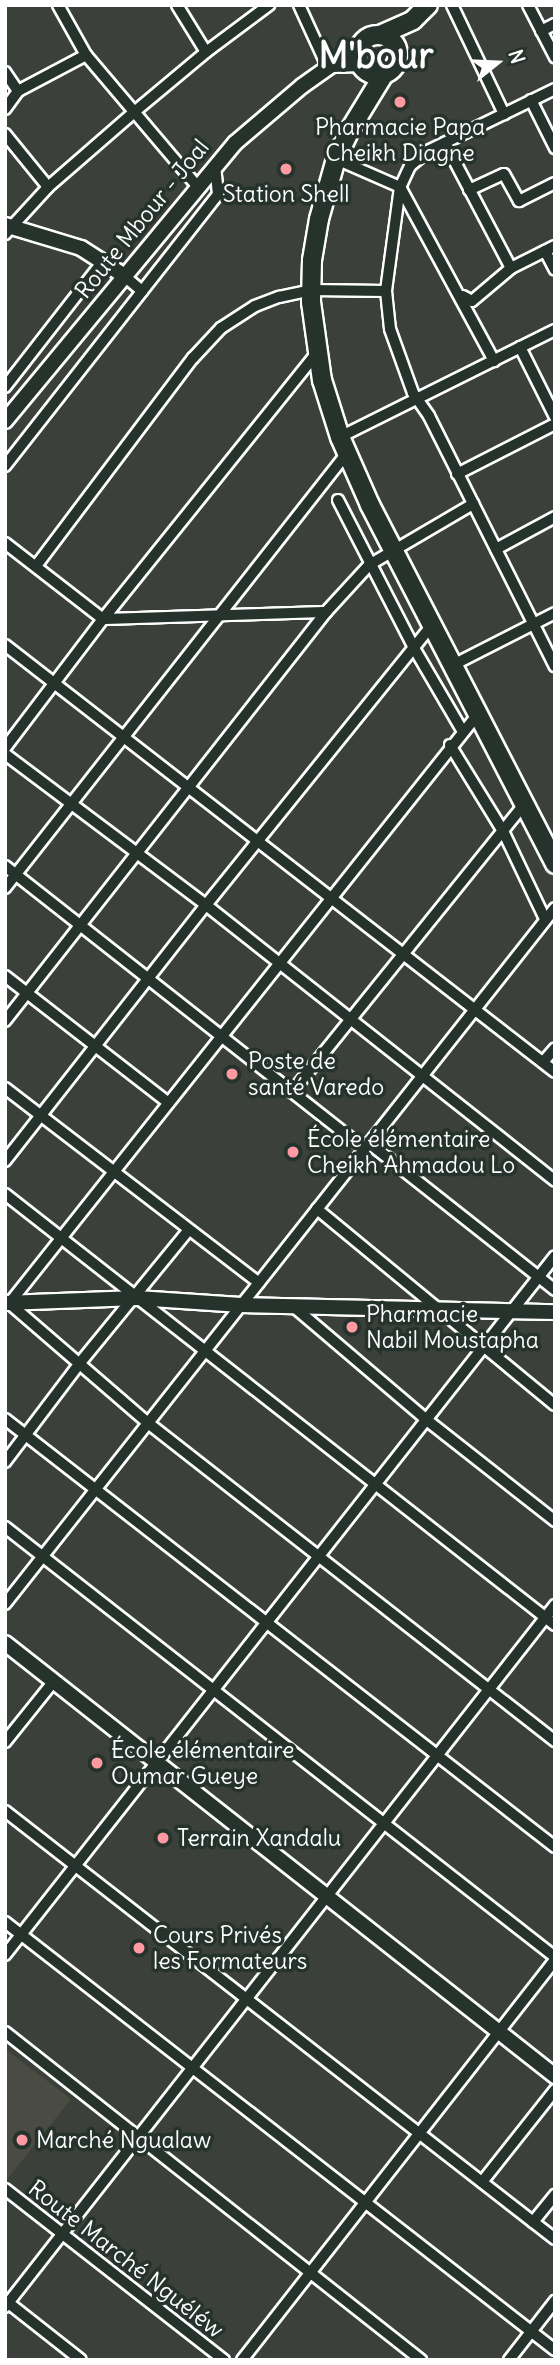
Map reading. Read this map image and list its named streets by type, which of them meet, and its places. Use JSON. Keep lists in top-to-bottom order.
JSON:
{
  "streets": {
    "main road": ["Route Mbour - Joal"],
    "street": ["Route Marché Nguéléw"]
  },
  "districts": ["M'bour"],
  "places": [
    "Pharmacie Papa Cheikh Diagne",
    "Station Shell",
    "Poste de santé Varedo",
    "École élémentaire Cheikh Ahmadou Lo",
    "Pharmacie Nabil Moustapha",
    "École élémentaire Oumar Gueye",
    "Terrain Xandalu",
    "Cours Privés les Formateurs",
    "Marché Ngualaw"
  ],
  "north": "right"
}
